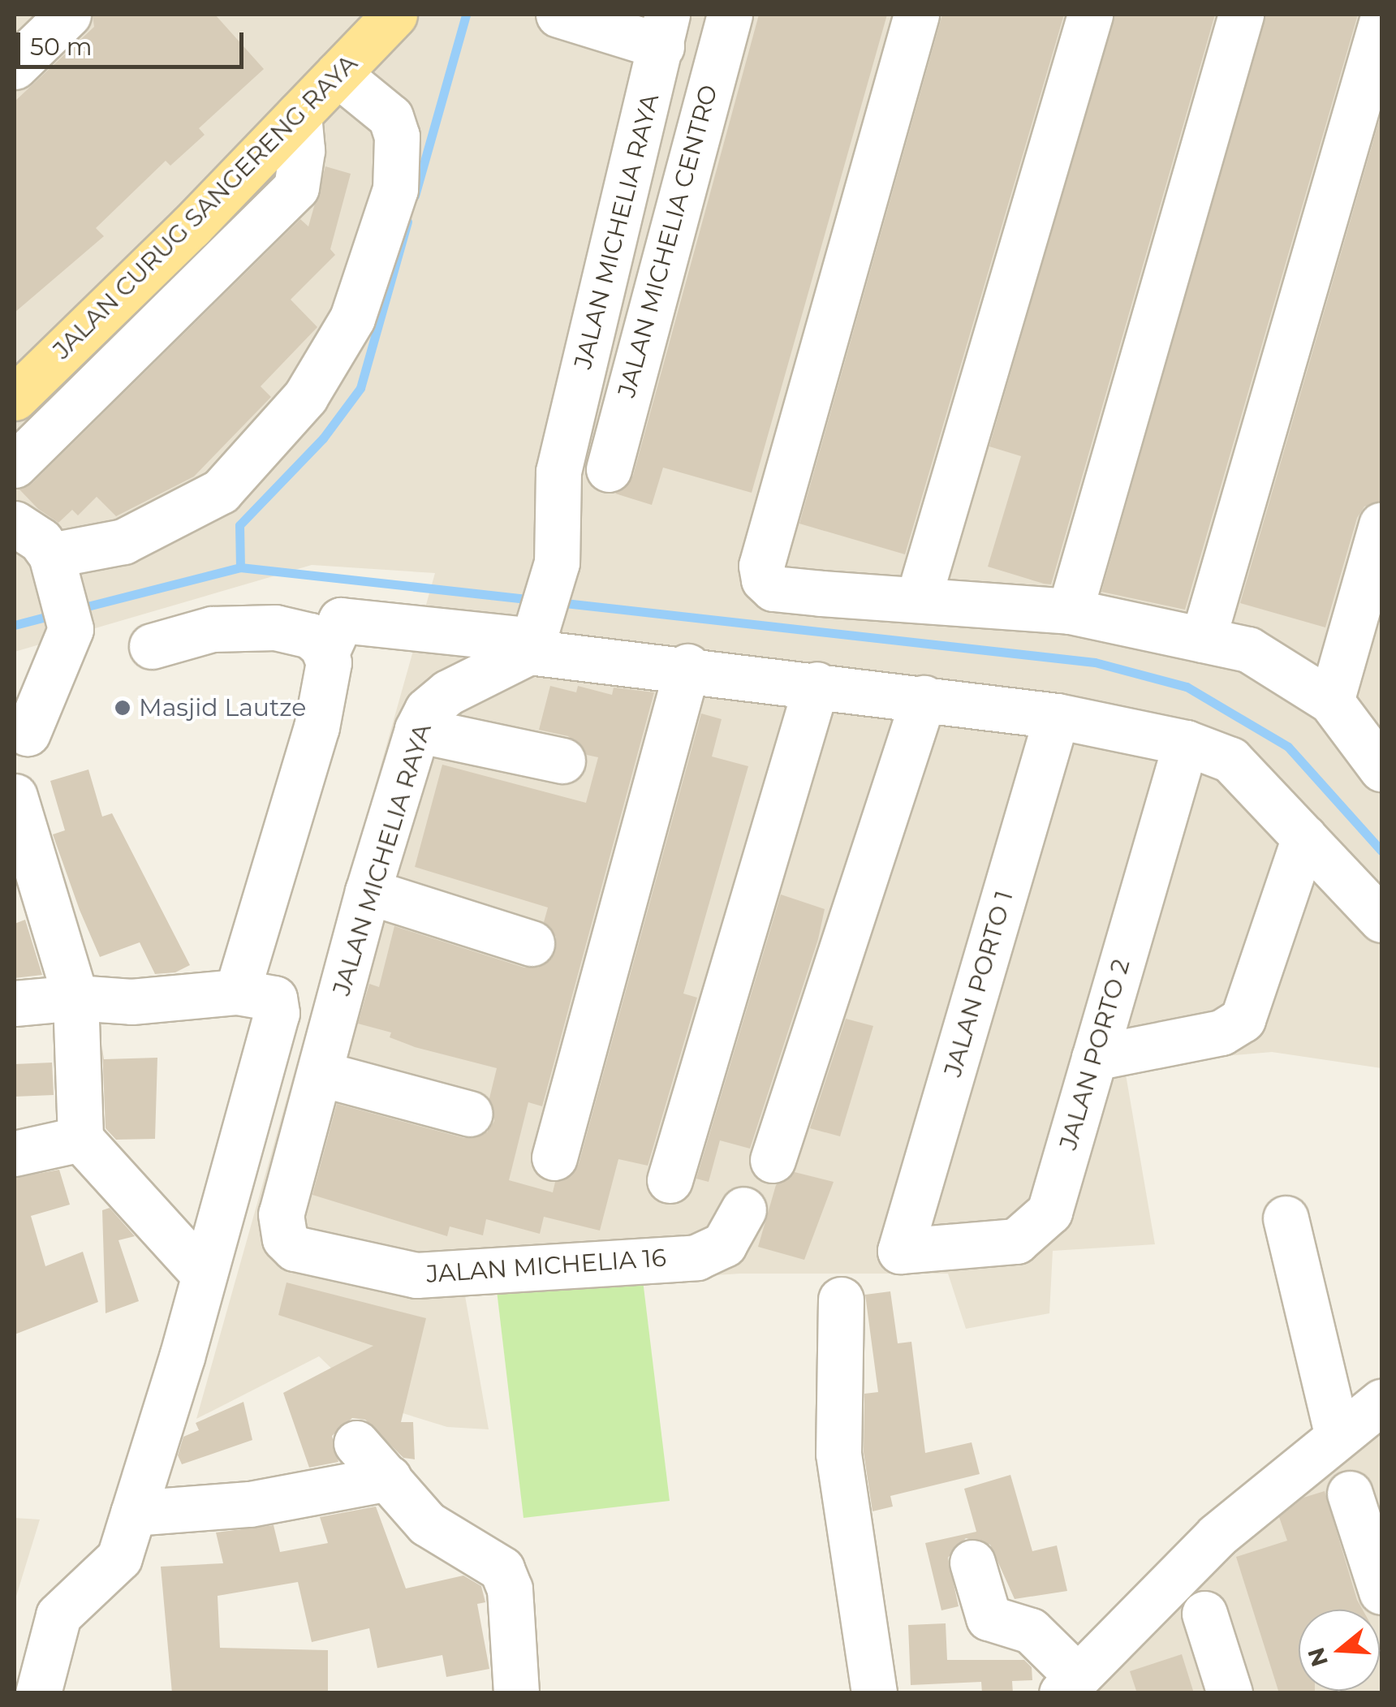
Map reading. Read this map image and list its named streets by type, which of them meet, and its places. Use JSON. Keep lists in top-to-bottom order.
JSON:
{
  "streets": {
    "main road": ["JALAN CURUG SANGERENG RAYA"],
    "street": [
      "JALAN MICHELIA RAYA",
      "JALAN MICHELIA CENTRO",
      "JALAN PORTO 1",
      "JALAN PORTO 2",
      "JALAN MICHELIA 16"
    ]
  },
  "crossings": [
    ["JALAN MICHELIA RAYA", "JALAN MICHELIA 16"],
    ["JALAN PORTO 1", "JALAN PORTO 2"]
  ],
  "places": ["Masjid Lautze"],
  "scale_bar": "50 m",
  "north": "left"
}
